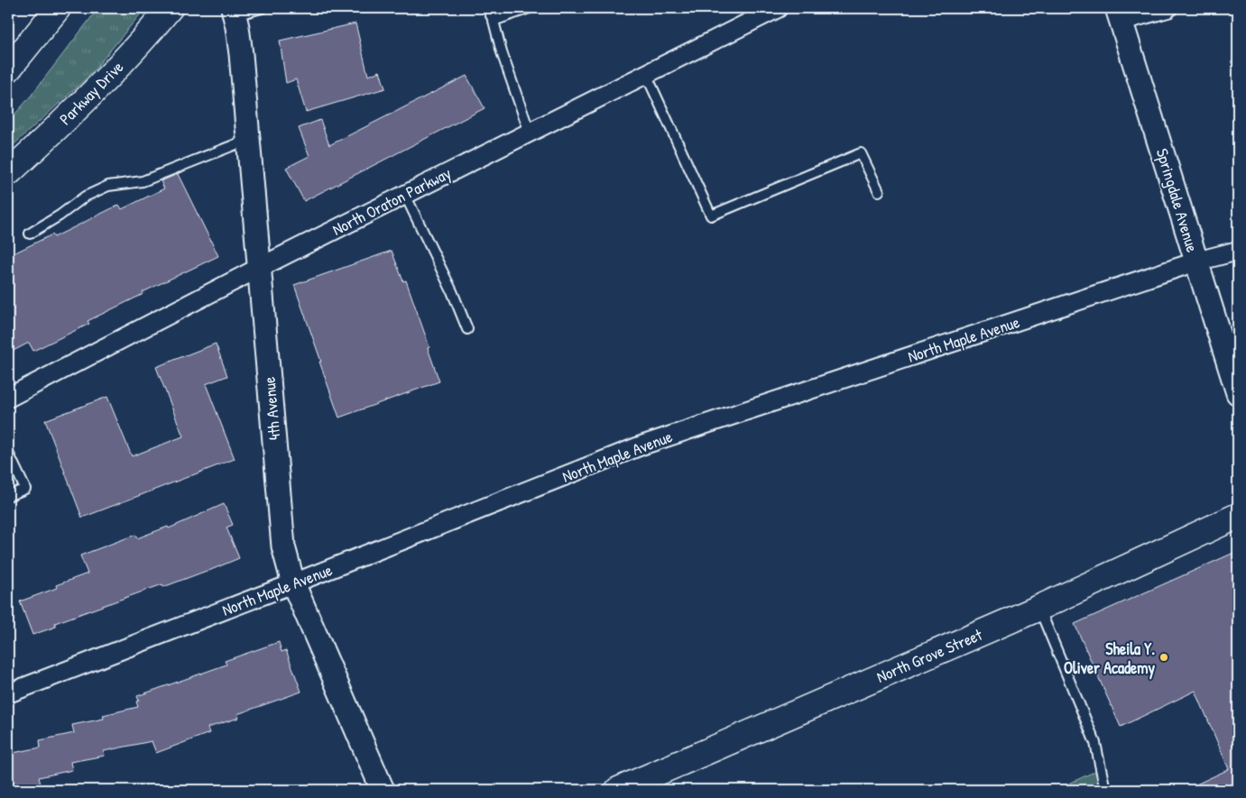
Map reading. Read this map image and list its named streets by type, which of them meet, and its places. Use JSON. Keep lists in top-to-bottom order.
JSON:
{
  "streets": {
    "main road": ["Parkway Drive", "North Grove Street"],
    "street": [
      "Springdale Avenue",
      "North Oraton Parkway",
      "North Maple Avenue",
      "4th Avenue"
    ]
  },
  "crossings": [
    ["Springdale Avenue", "North Maple Avenue"],
    ["North Oraton Parkway", "4th Avenue"],
    ["North Maple Avenue", "4th Avenue"]
  ],
  "places": ["Sheila Y. Oliver Academy"]
}
